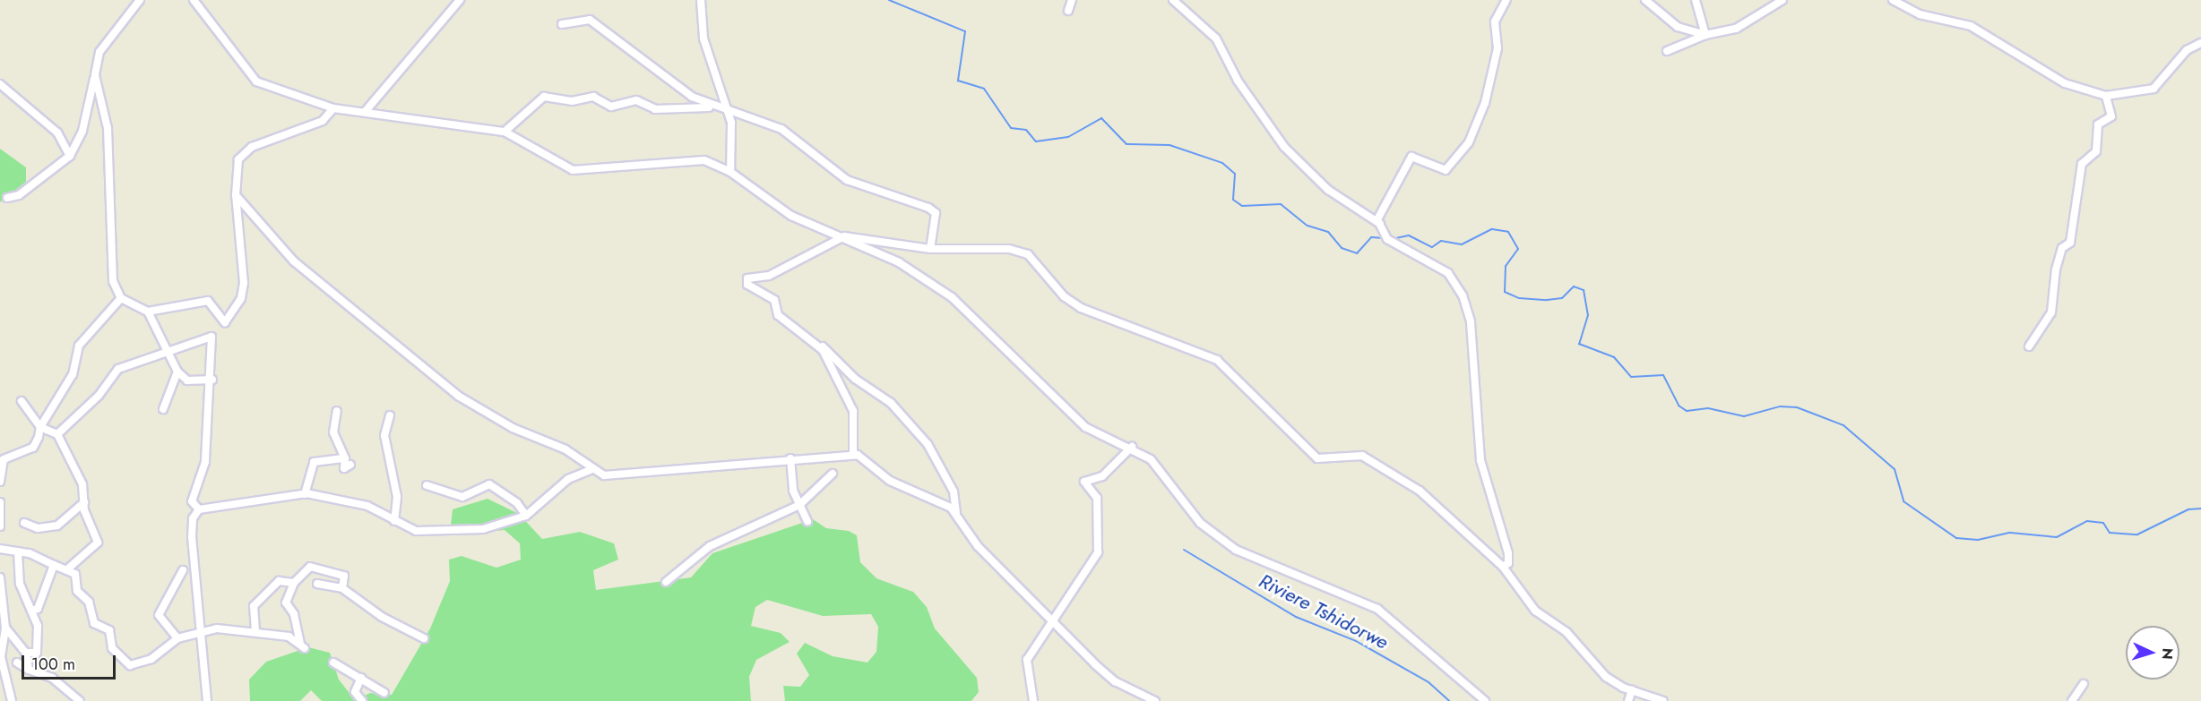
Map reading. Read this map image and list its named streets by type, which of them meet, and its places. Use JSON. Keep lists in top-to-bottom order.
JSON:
{
  "water": ["Riviere Tshidorwe"],
  "scale_bar": "100 m",
  "north": "right"
}
